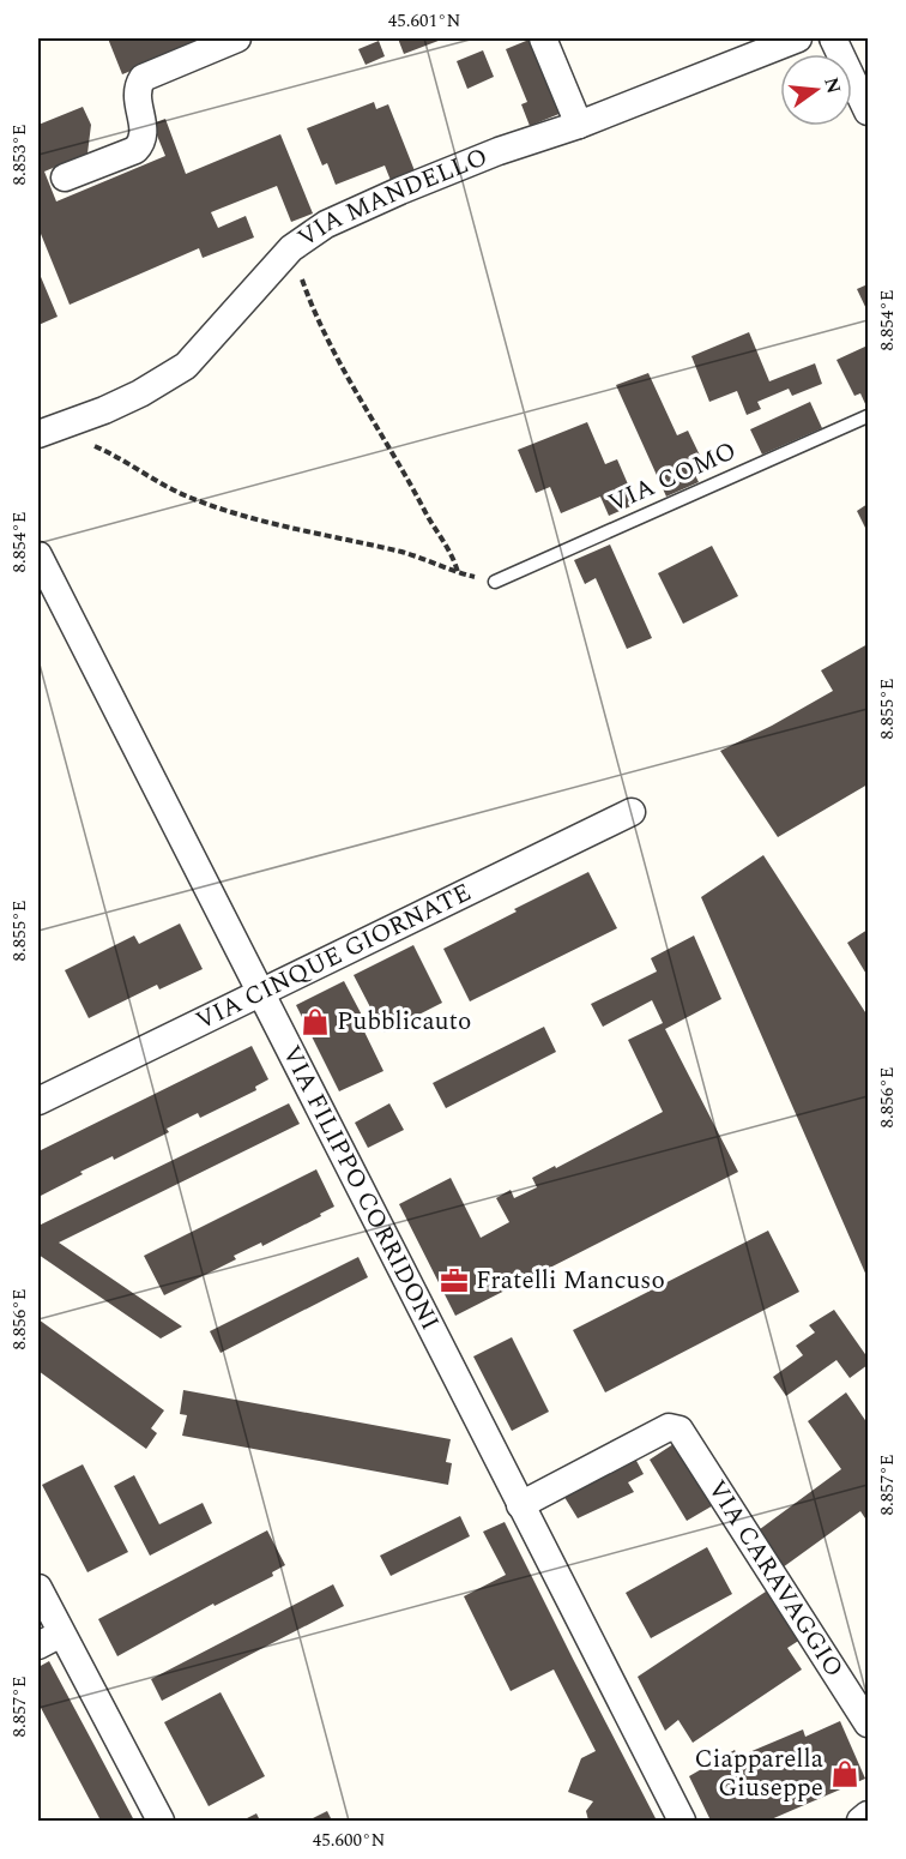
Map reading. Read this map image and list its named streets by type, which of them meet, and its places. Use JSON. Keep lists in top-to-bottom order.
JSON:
{
  "streets": {
    "street": [
      "VIA MANDELLO",
      "VIA CINQUE GIORNATE",
      "VIA FILIPPO CORRIDONI",
      "VIA CARAVAGGIO"
    ],
    "lane": ["VIA COMO"]
  },
  "crossings": [
    ["VIA CINQUE GIORNATE", "VIA FILIPPO CORRIDONI"],
    ["VIA FILIPPO CORRIDONI", "VIA CARAVAGGIO"]
  ],
  "places": {
    "shop": ["Pubblicauto", "Ciapparella Giuseppe"],
    "office": ["Fratelli Mancuso"]
  },
  "north": "right",
  "coordinates": [
    "45.601°N",
    "8.853°E",
    "8.854°E",
    "8.855°E",
    "8.856°E",
    "8.857°E",
    "45.600°N"
  ]
}
